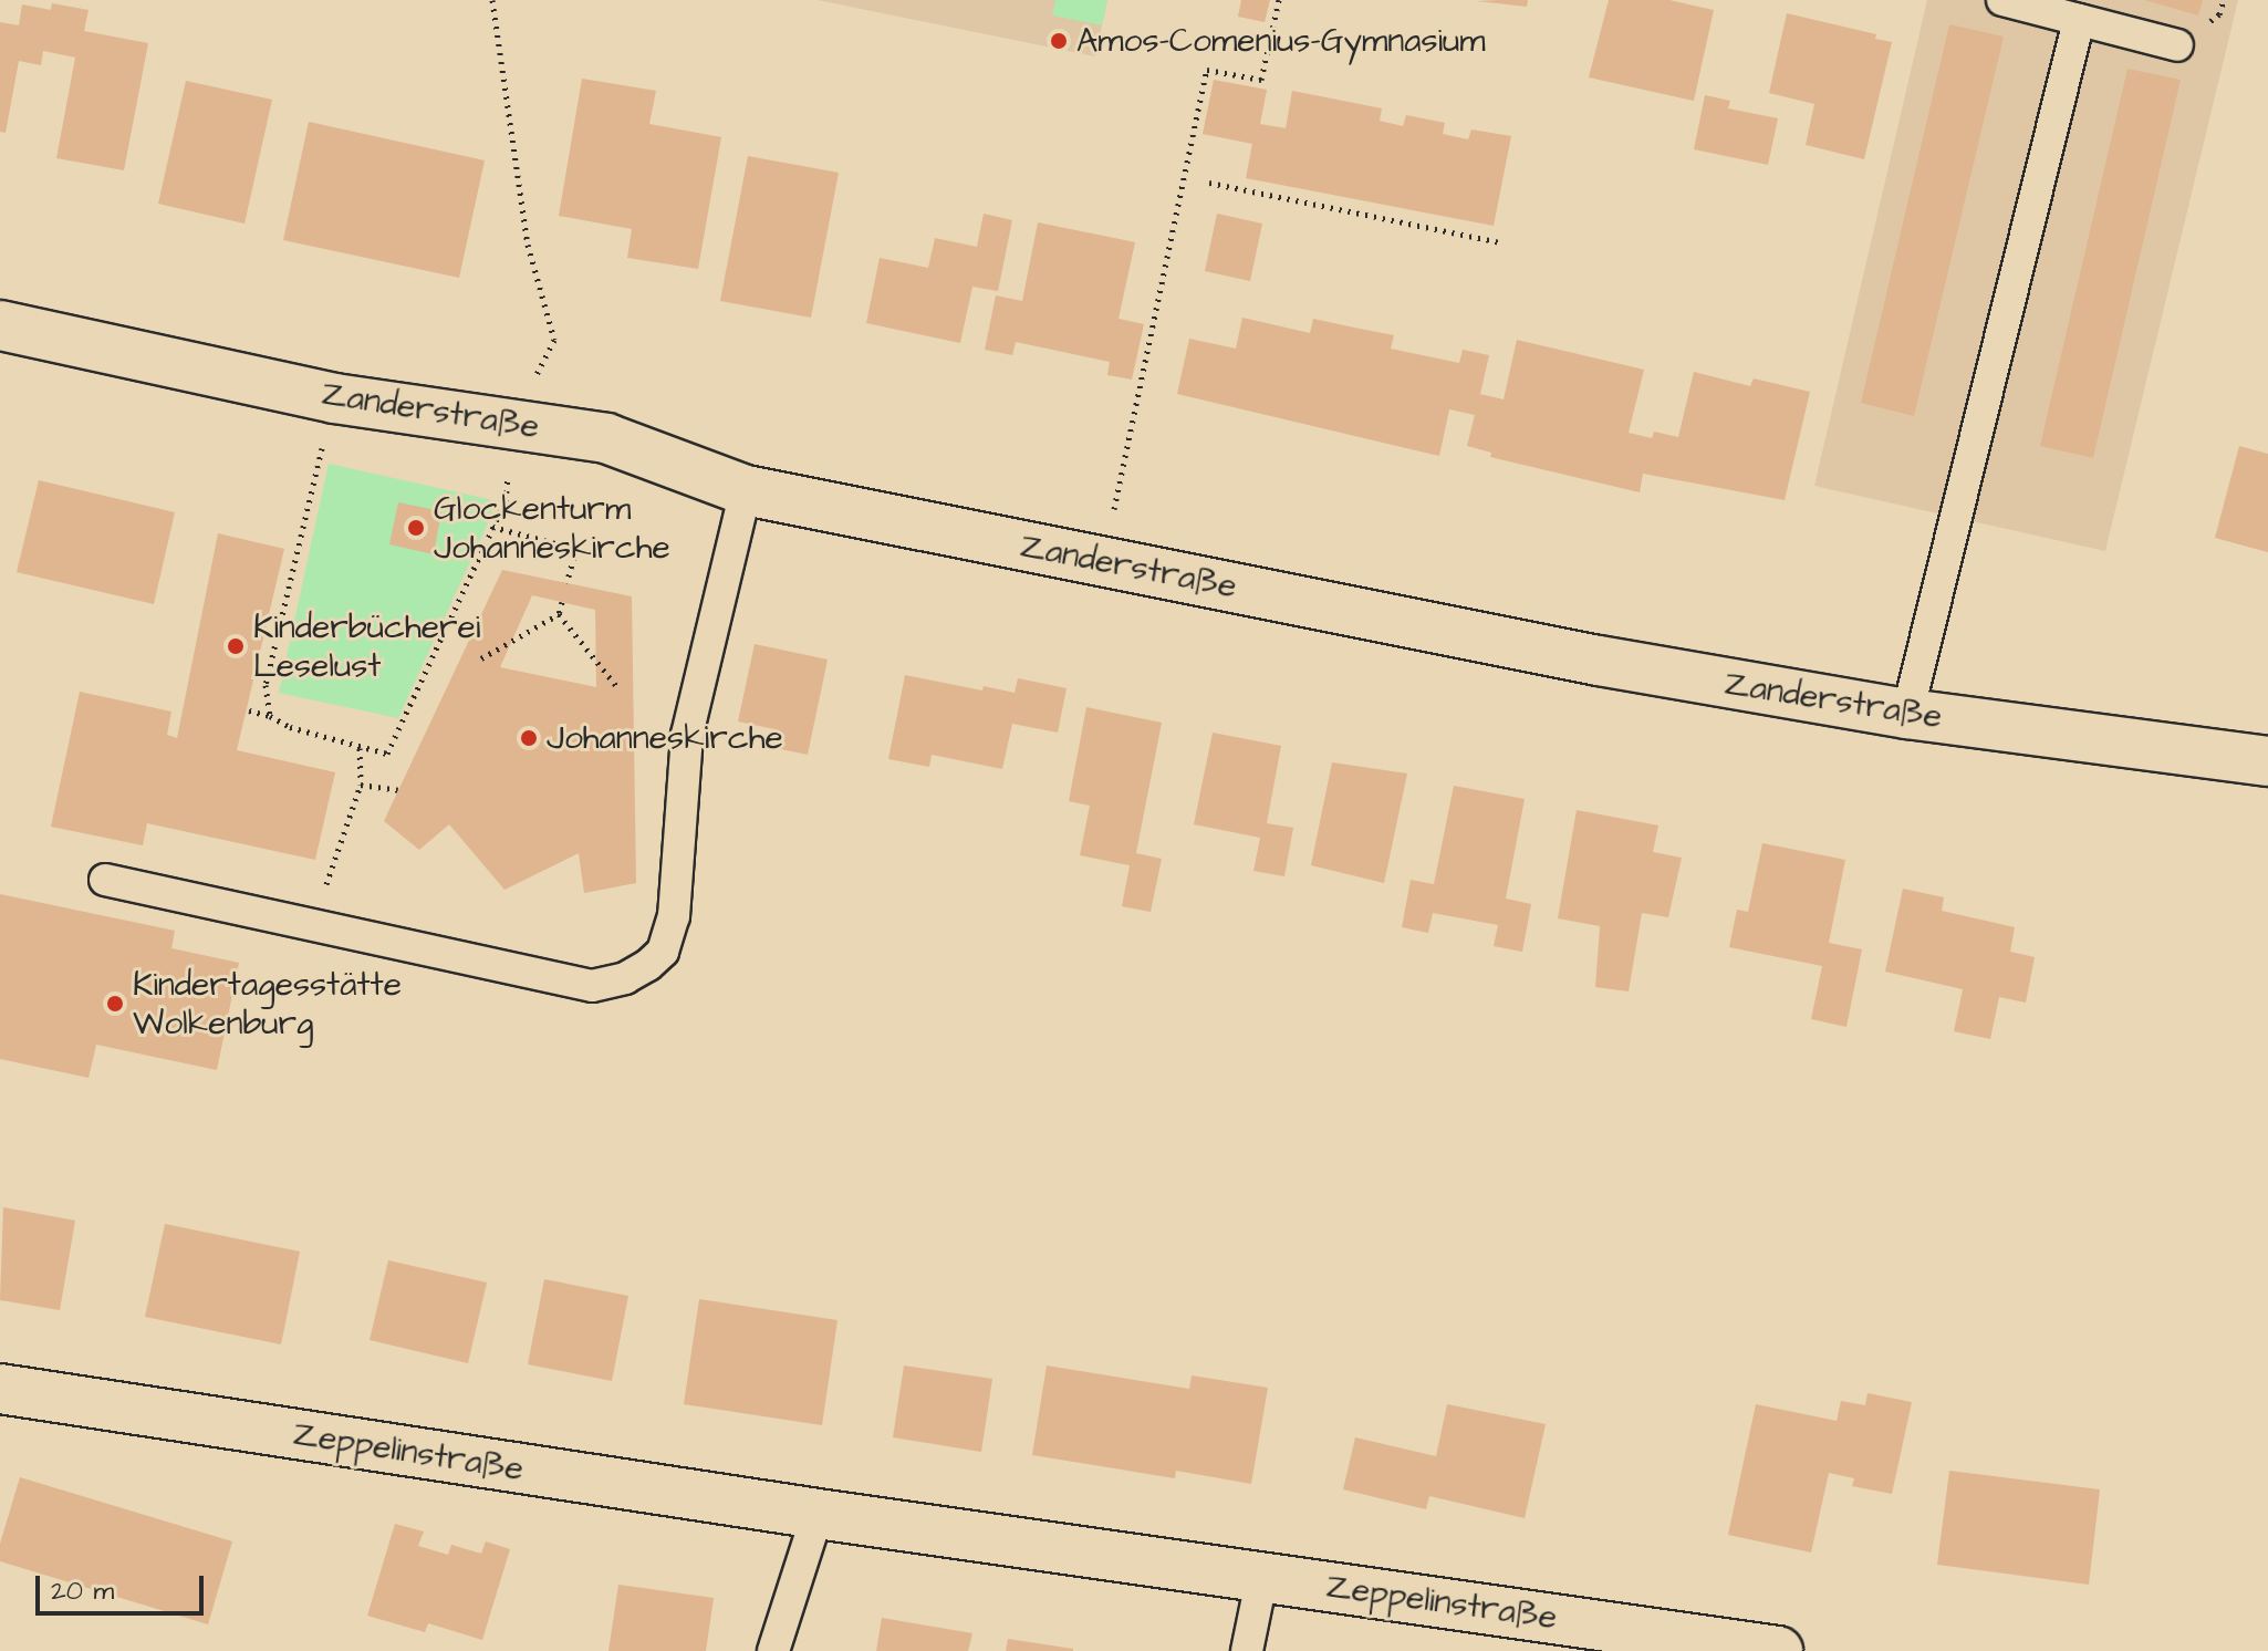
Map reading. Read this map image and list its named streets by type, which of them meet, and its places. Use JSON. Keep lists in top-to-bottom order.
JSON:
{
  "streets": {
    "street": ["Zanderstraße", "Zeppelinstraße"]
  },
  "places": [
    "Amos-Comenius-Gymnasium",
    "Glockenturm Johanneskirche",
    "Kinderbücherei Leselust",
    "Johanneskirche",
    "Kindertagesstätte Wolkenburg"
  ],
  "scale_bar": "20 m"
}
